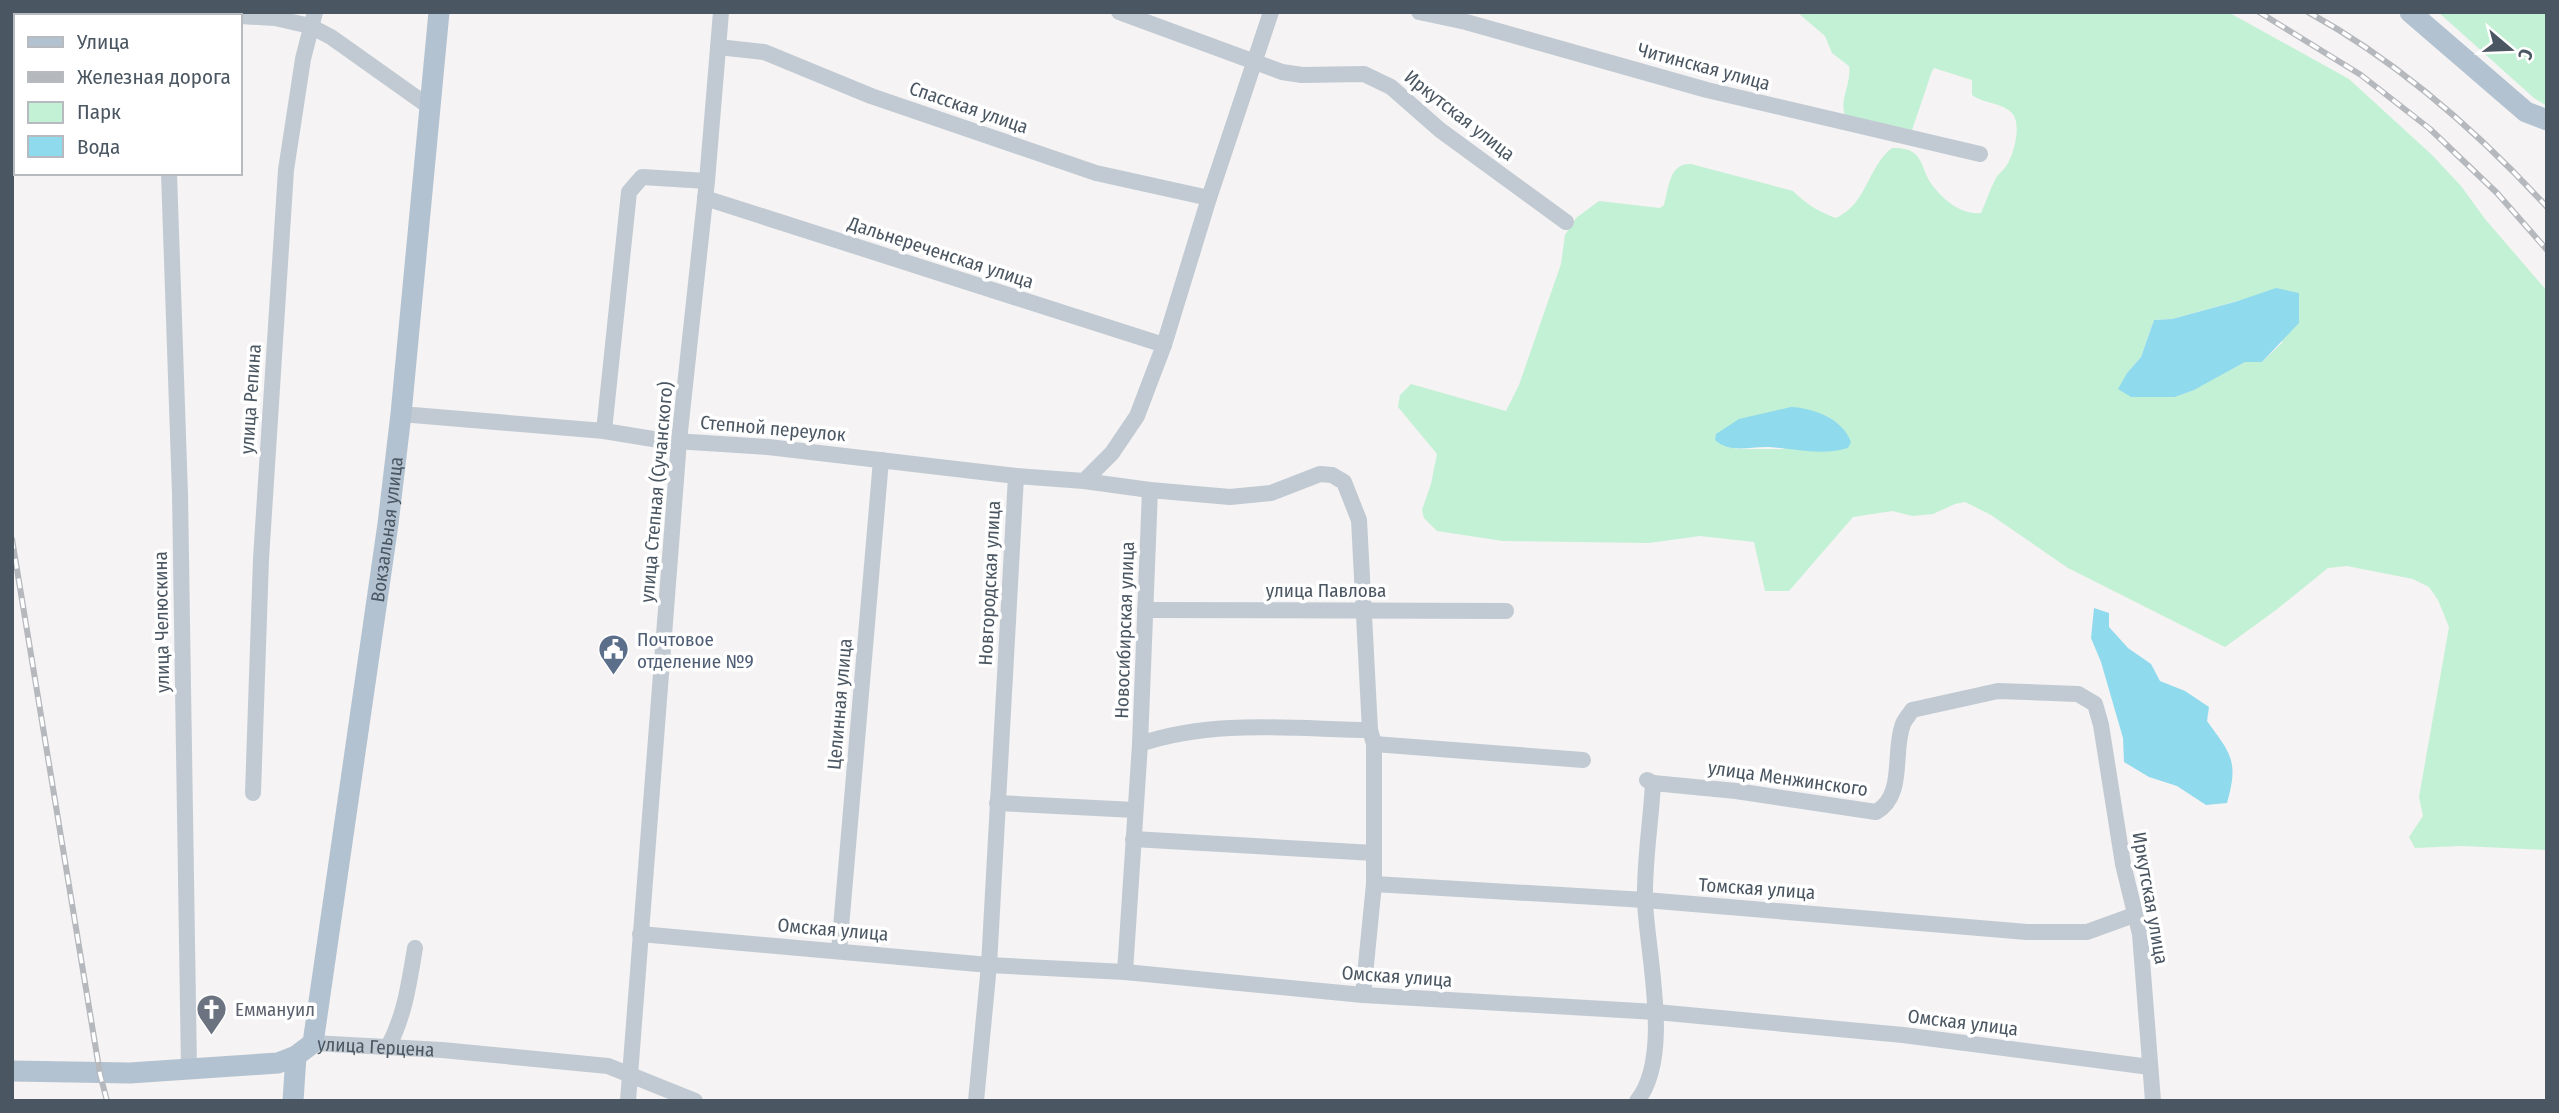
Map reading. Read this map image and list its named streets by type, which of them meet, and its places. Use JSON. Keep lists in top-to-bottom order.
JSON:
{
  "streets": {
    "main road": ["Вокзальная улица", "улица Герцена"],
    "street": [
      "Читинская улица",
      "Спасская улица",
      "Иркутская улица",
      "Дальнереченская улица",
      "улица Репина",
      "Степной переулок",
      "улица Степная (Сучанского)",
      "Новгородская улица",
      "улица Павлова",
      "улица Челюскина",
      "Новосибирская улица",
      "Целинная улица",
      "улица Менжинского",
      "Томская улица",
      "Омская улица"
    ]
  },
  "crossings": [
    ["Спасская улица", "улица Степная (Сучанского)"],
    ["Иркутская улица", "улица Менжинского"],
    ["Иркутская улица", "Томская улица"],
    ["Иркутская улица", "Омская улица"],
    ["Дальнереченская улица", "улица Степная (Сучанского)"],
    ["Степной переулок", "улица Степная (Сучанского)"],
    ["Степной переулок", "Вокзальная улица"],
    ["Степной переулок", "Новгородская улица"],
    ["Степной переулок", "Целинная улица"],
    ["улица Степная (Сучанского)", "Омская улица"],
    ["улица Степная (Сучанского)", "улица Герцена"],
    ["Вокзальная улица", "улица Герцена"],
    ["Новгородская улица", "Новосибирская улица"],
    ["Новгородская улица", "Омская улица"],
    ["улица Павлова", "Новосибирская улица"],
    ["улица Челюскина", "улица Герцена"],
    ["Новосибирская улица", "Омская улица"],
    ["Целинная улица", "Омская улица"],
    ["улица Менжинского", "Томская улица"]
  ],
  "places": {
    "public building": ["Почтовое отделение №9"],
    "church": ["Еммануил"]
  },
  "legend": [
    "Улица",
    "Железная дорога",
    "Парк",
    "Вода"
  ],
  "north": "right"
}
